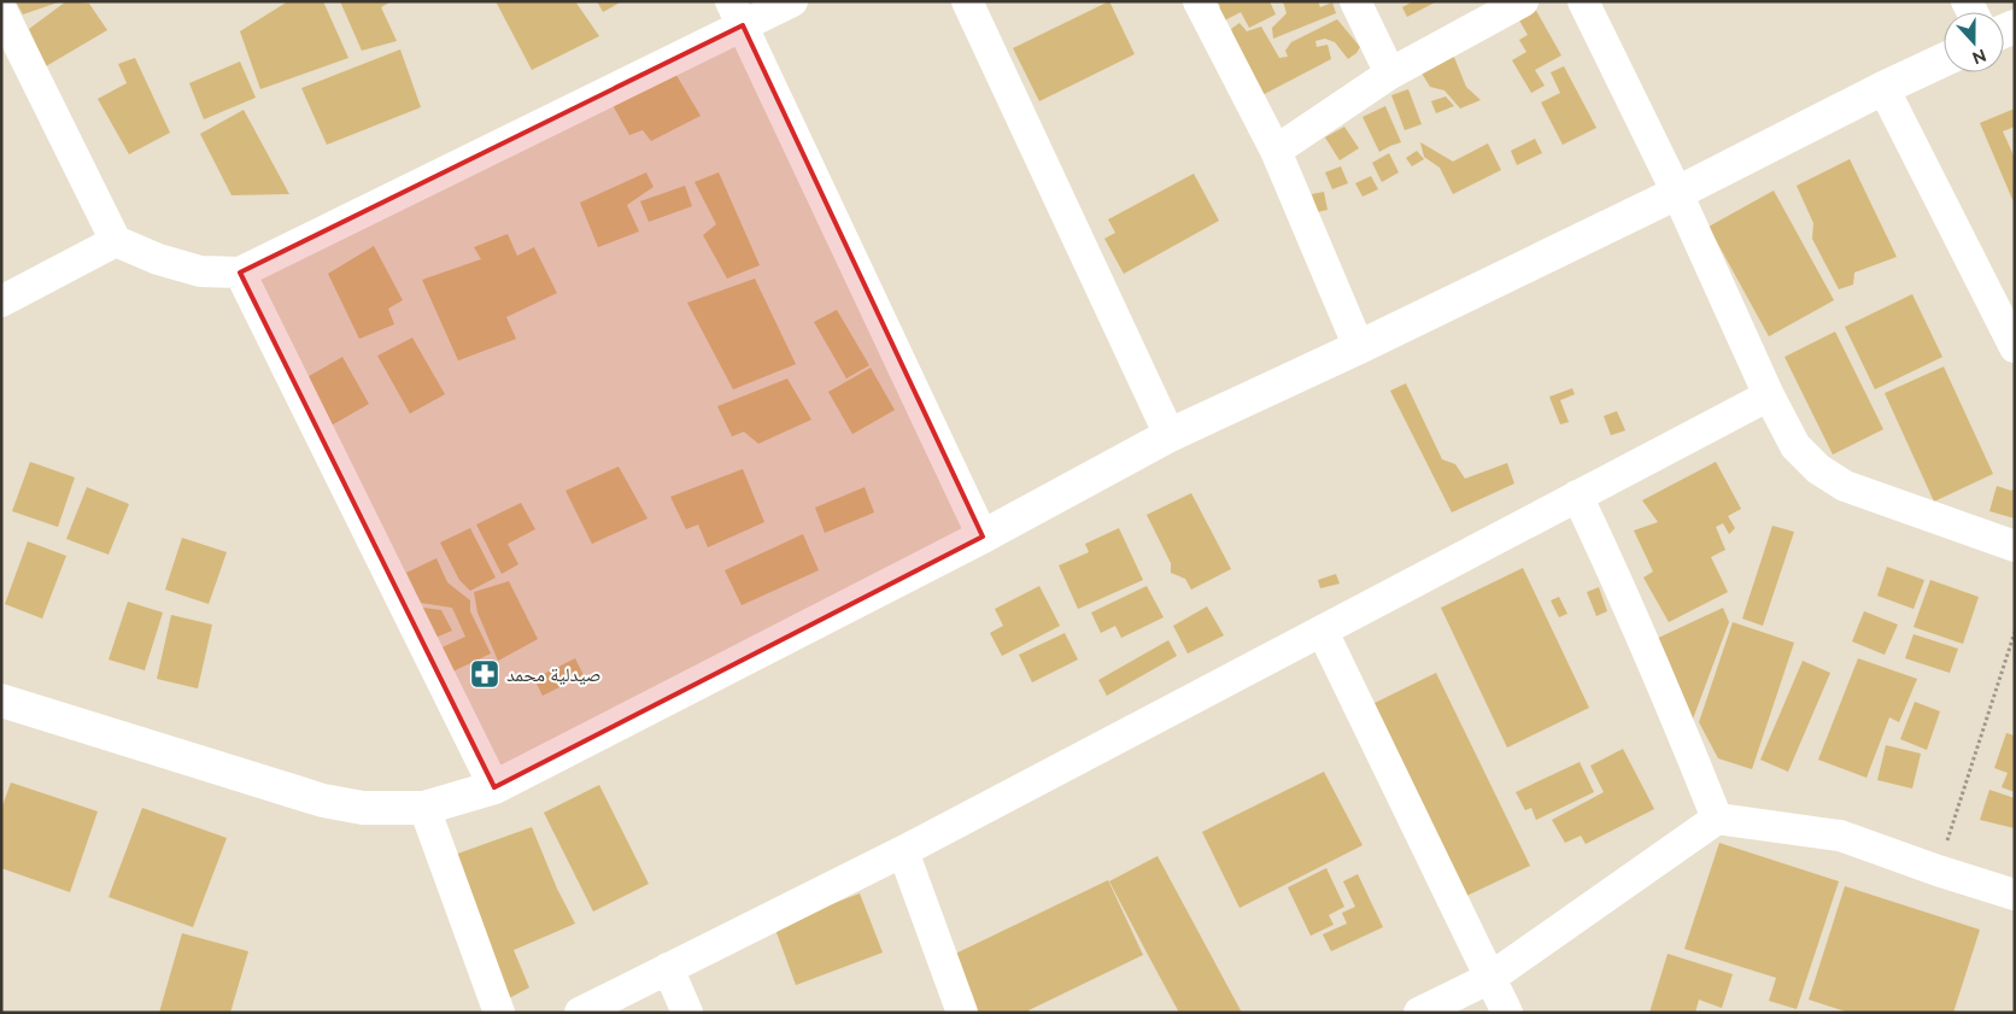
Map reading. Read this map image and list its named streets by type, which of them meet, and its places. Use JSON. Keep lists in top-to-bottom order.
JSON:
{
  "places": {
    "pharmacy": ["صيدلية محمد"]
  },
  "north": "bottom"
}
